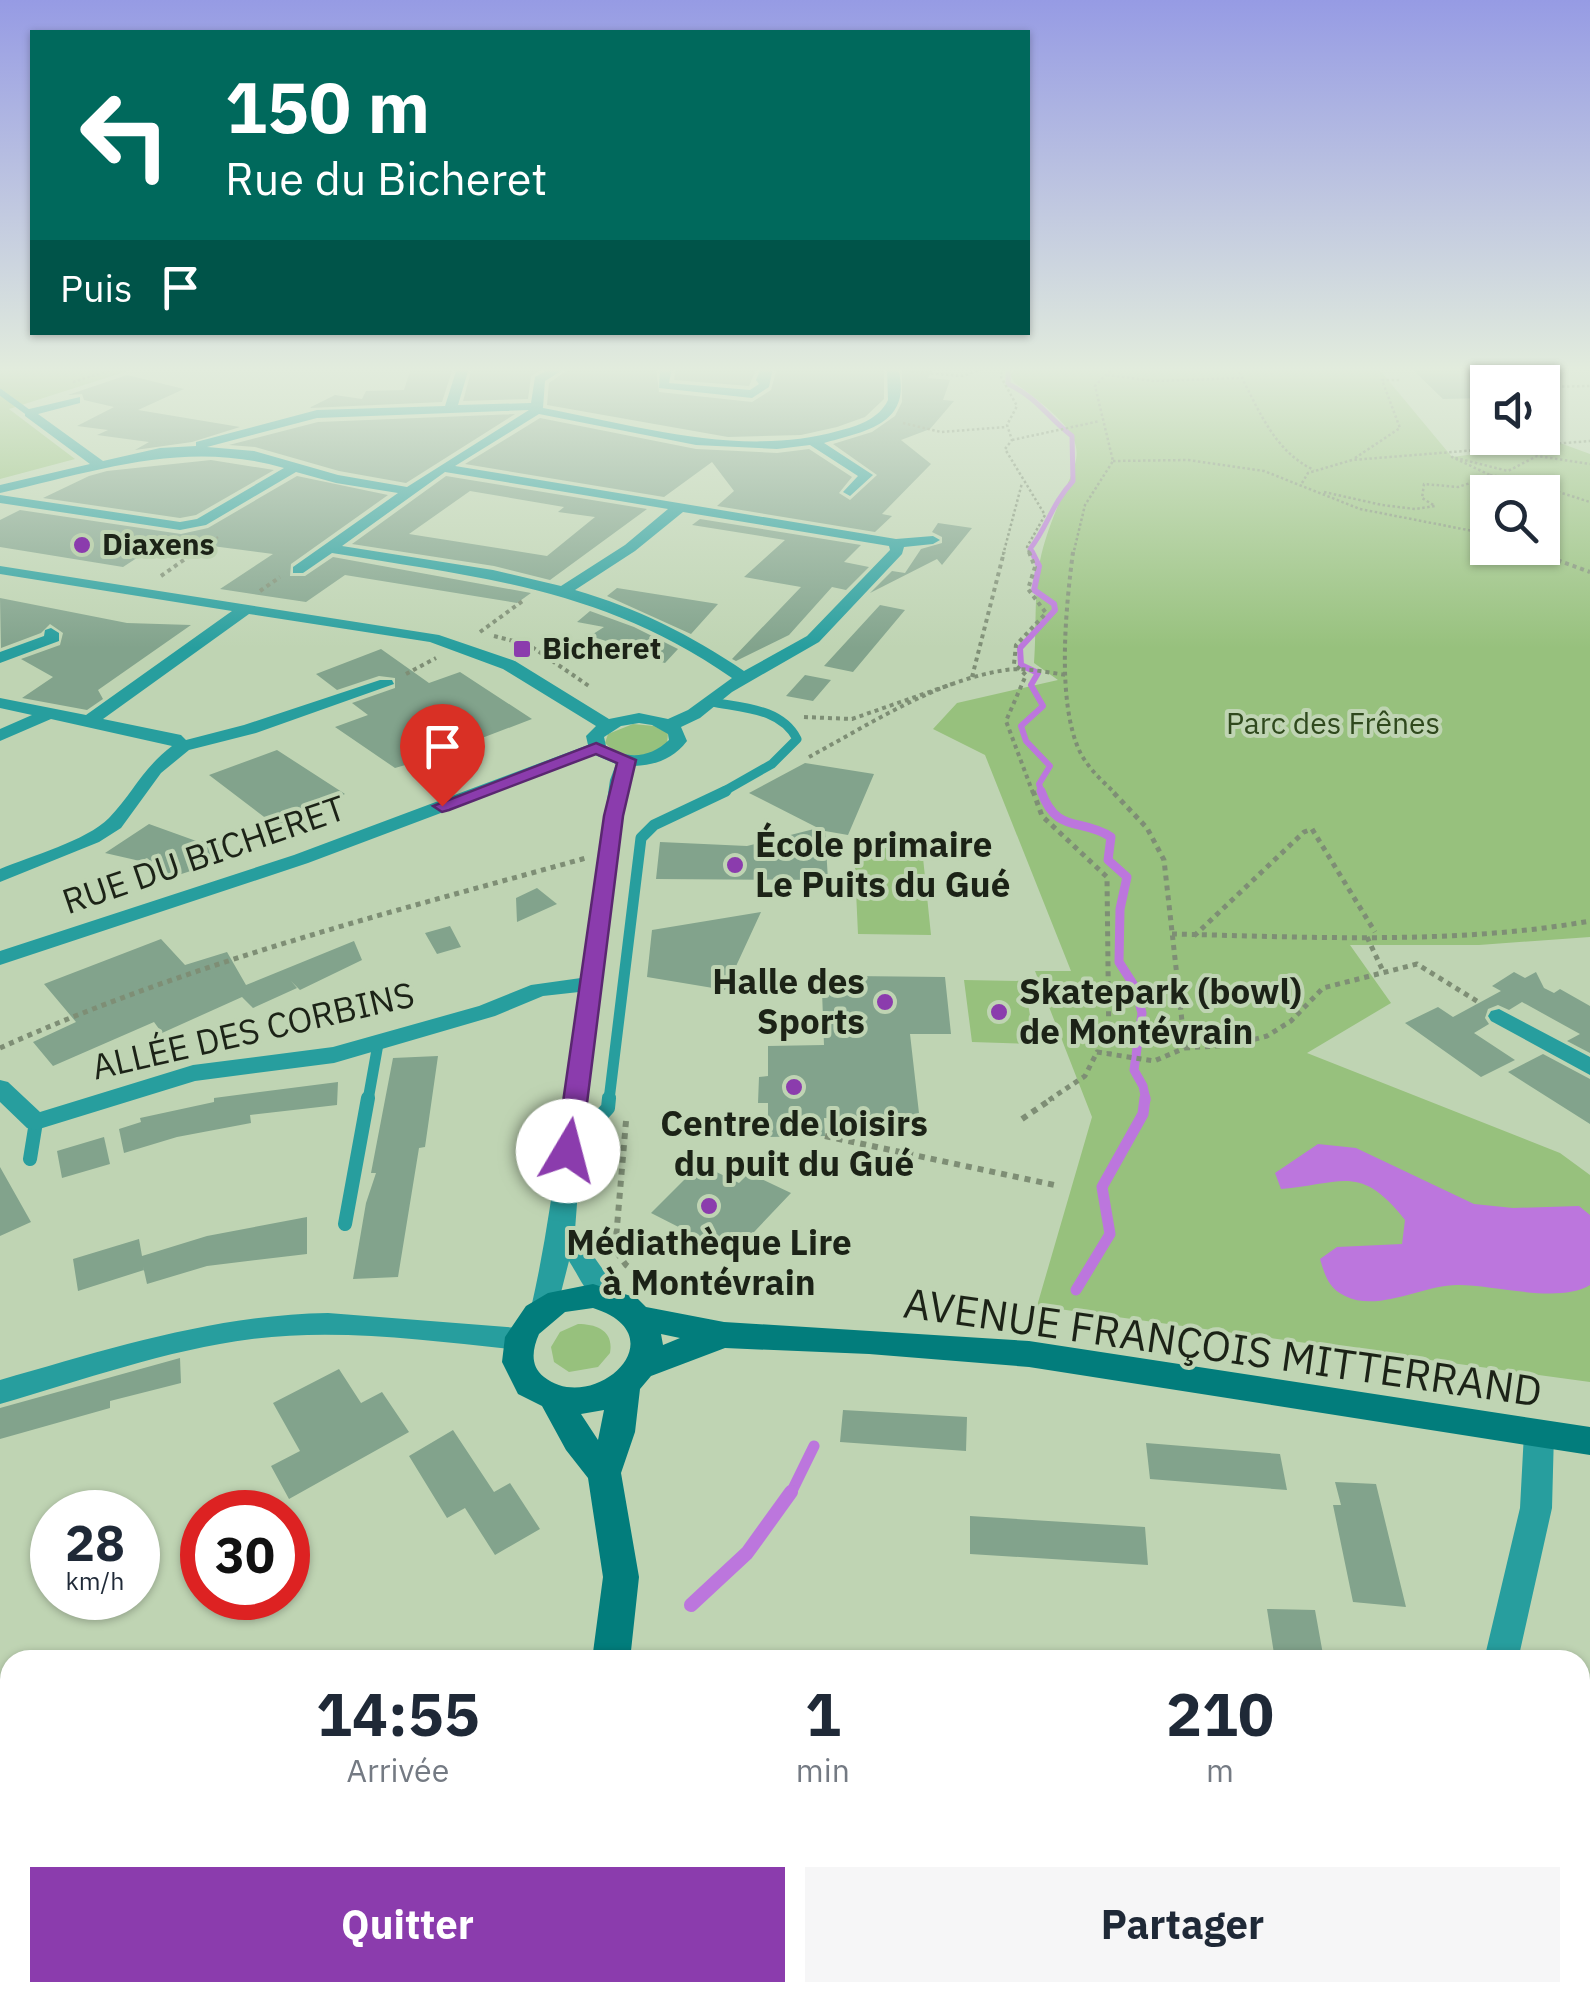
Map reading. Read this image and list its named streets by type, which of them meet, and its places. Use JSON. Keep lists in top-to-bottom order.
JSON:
{
  "streets": {
    "main road": ["AVENUE FRANÇOIS MITTERRAND"],
    "street": ["RUE DU BICHERET", "ALLÉE DES CORBINS"]
  },
  "parks": ["Parc des Frênes"],
  "places": {
    "other": [
      "Diaxens",
      "École primaire Le Puits du Gué",
      "Halle des Sports",
      "Skatepark (bowl) de Montévrain",
      "Centre de loisirs du puit du Gué",
      "Médiathèque Lire à Montévrain"
    ],
    "transit": ["Bicheret"]
  },
  "page": {
    "turn": ["150 m", "Rue du Bicheret"],
    "then": "Puis",
    "speed": "28 km/h",
    "limit": "30",
    "eta": [
      "14:55",
      "Arrivée",
      "1",
      "min",
      "210",
      "m"
    ],
    "buttons": ["Quitter", "Partager"]
  }
}
